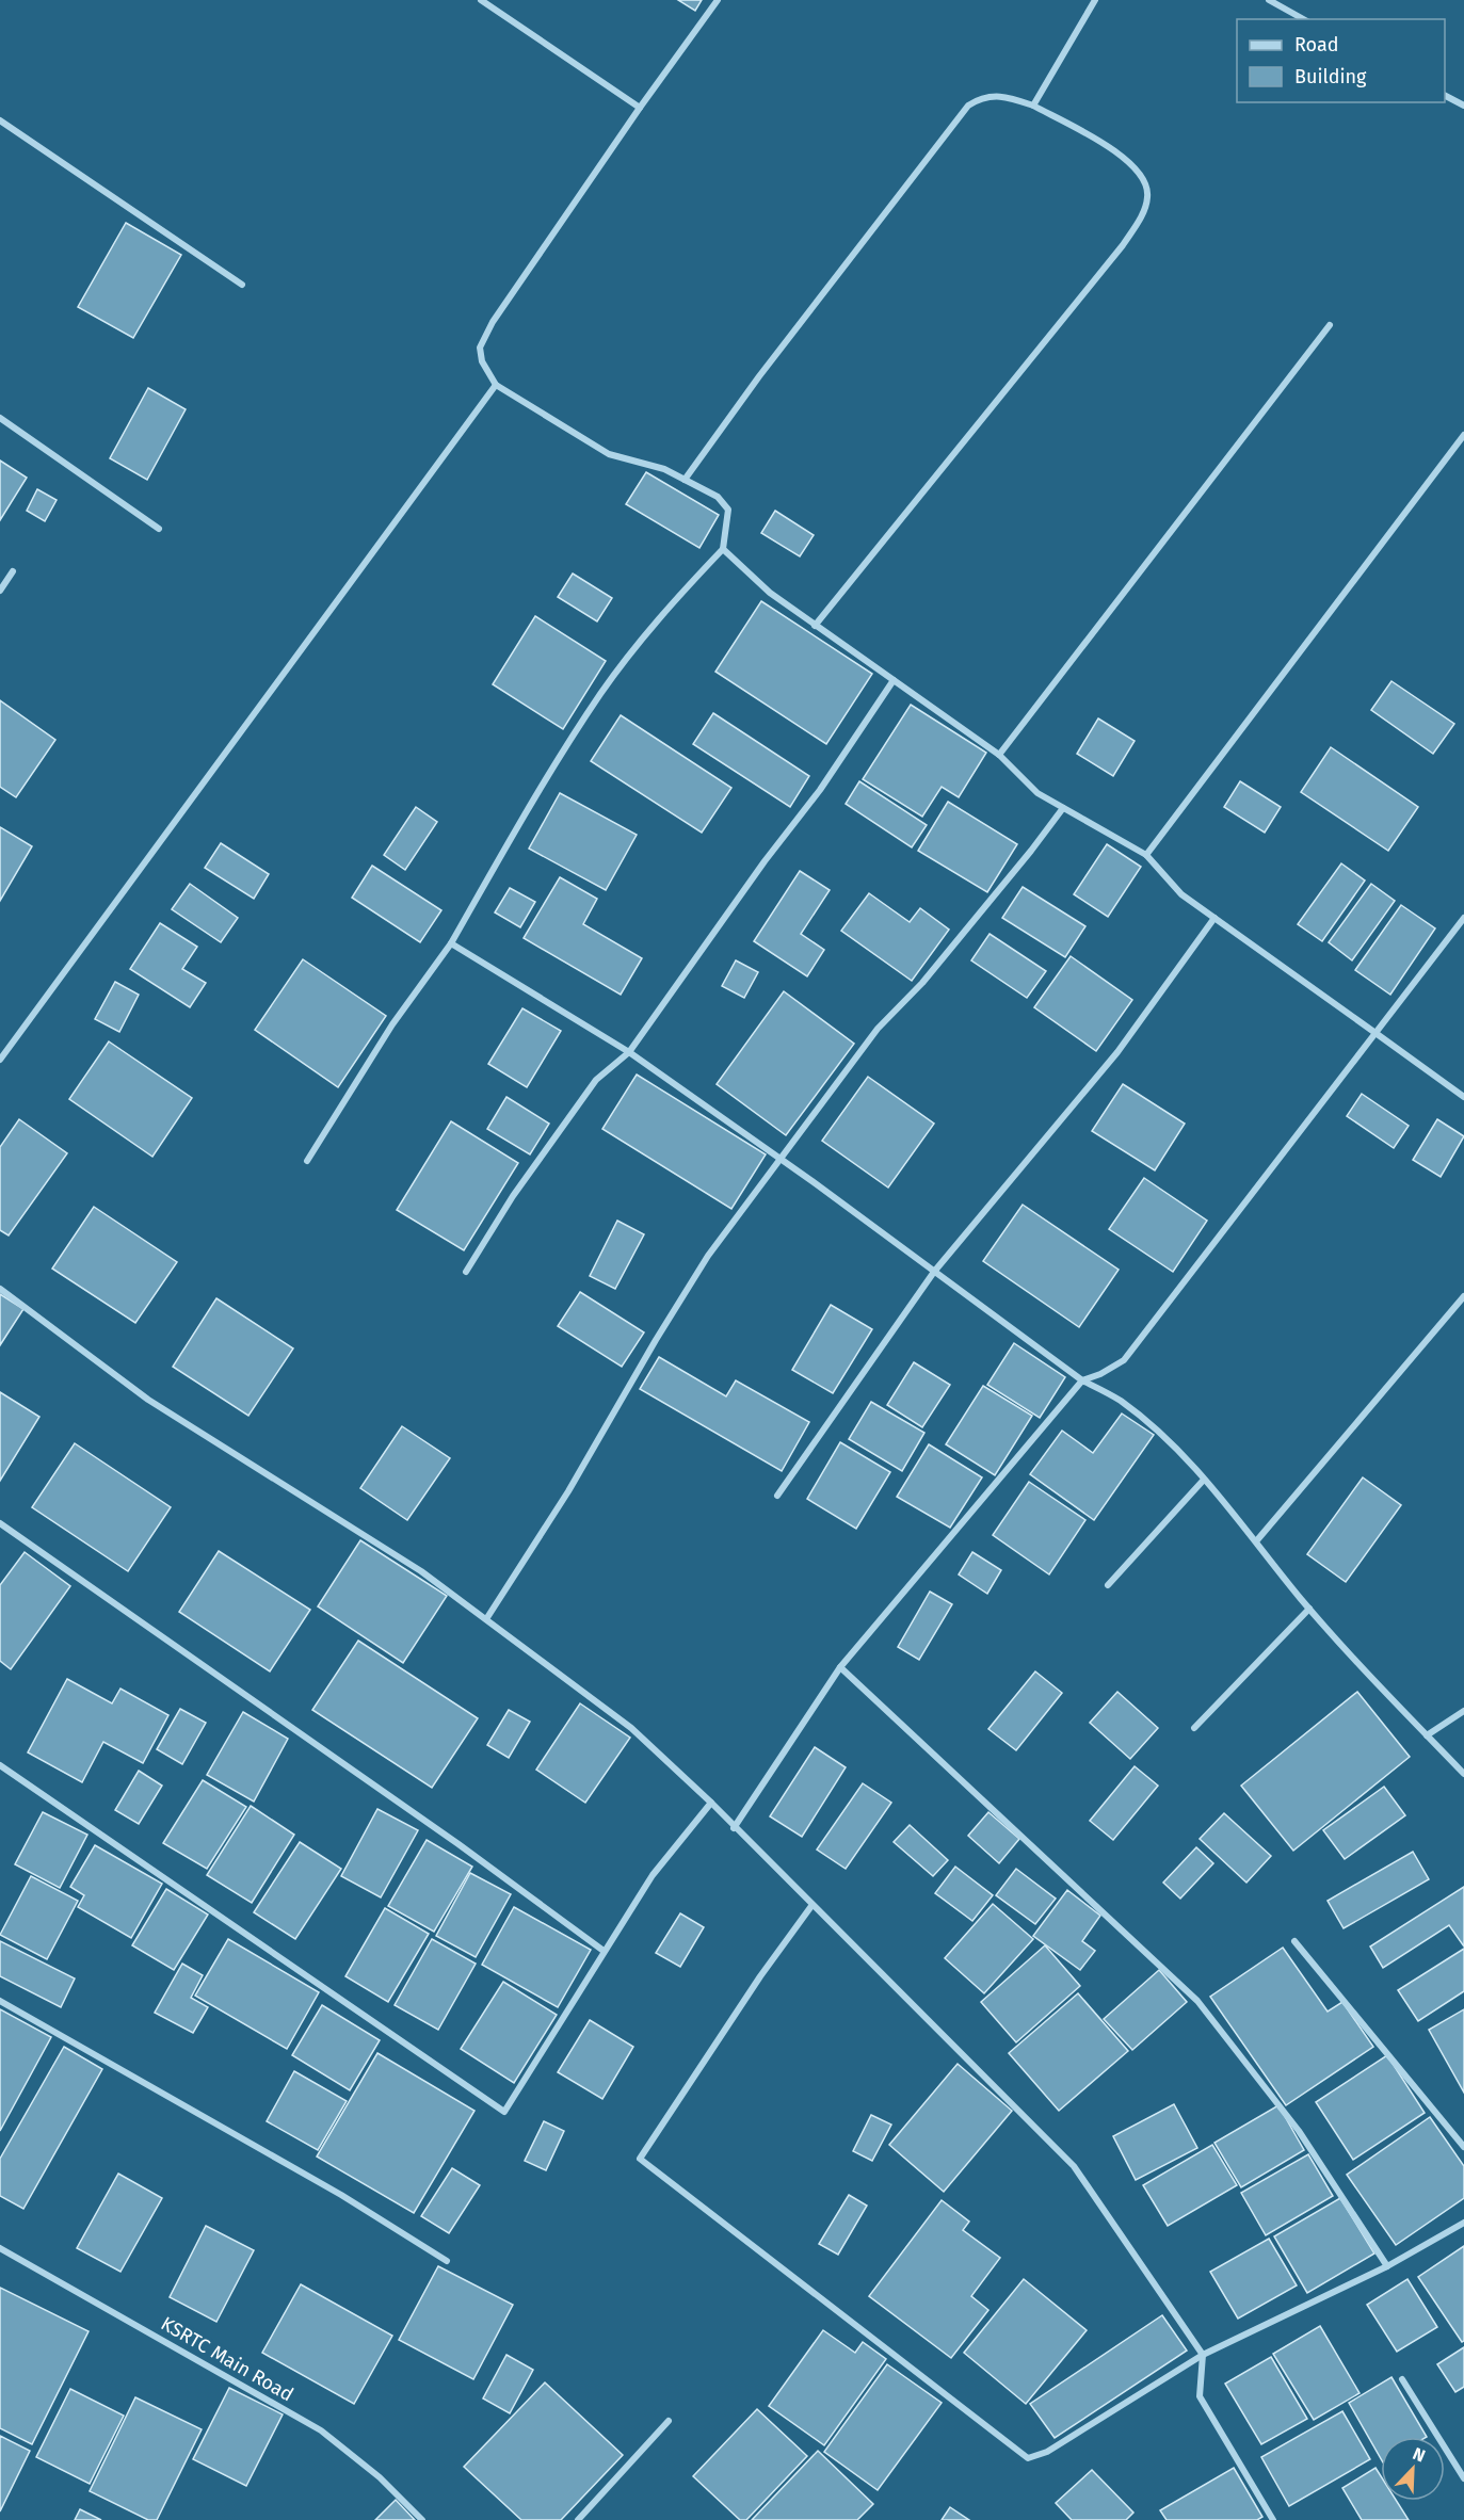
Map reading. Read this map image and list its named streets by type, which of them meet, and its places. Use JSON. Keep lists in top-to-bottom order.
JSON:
{
  "streets": {
    "street": ["KSRTC Main Road"]
  },
  "legend": ["Road", "Building"],
  "north": "top right"
}
